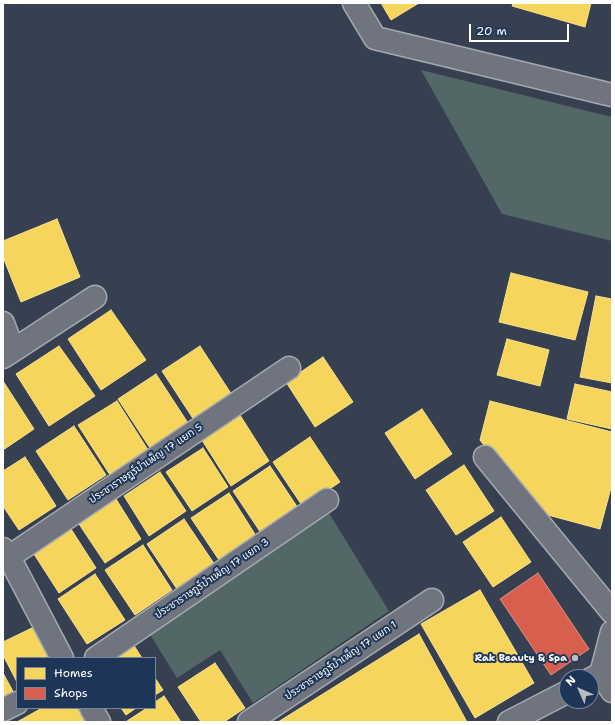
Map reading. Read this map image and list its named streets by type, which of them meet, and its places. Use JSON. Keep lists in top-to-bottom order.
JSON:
{
  "streets": {
    "street": ["ประชาราษฎร์บำเพ็ญ 17 แยก 5", "ประชาราษฎร์บำเพ็ญ 17 แยก 3", "ประชาราษฎร์บำเพ็ญ 17 แยก 1"]
  },
  "places": ["Rak Beauty & Spa"],
  "legend": ["Homes", "Shops"],
  "scale_bar": "20 m",
  "north": "top left"
}
